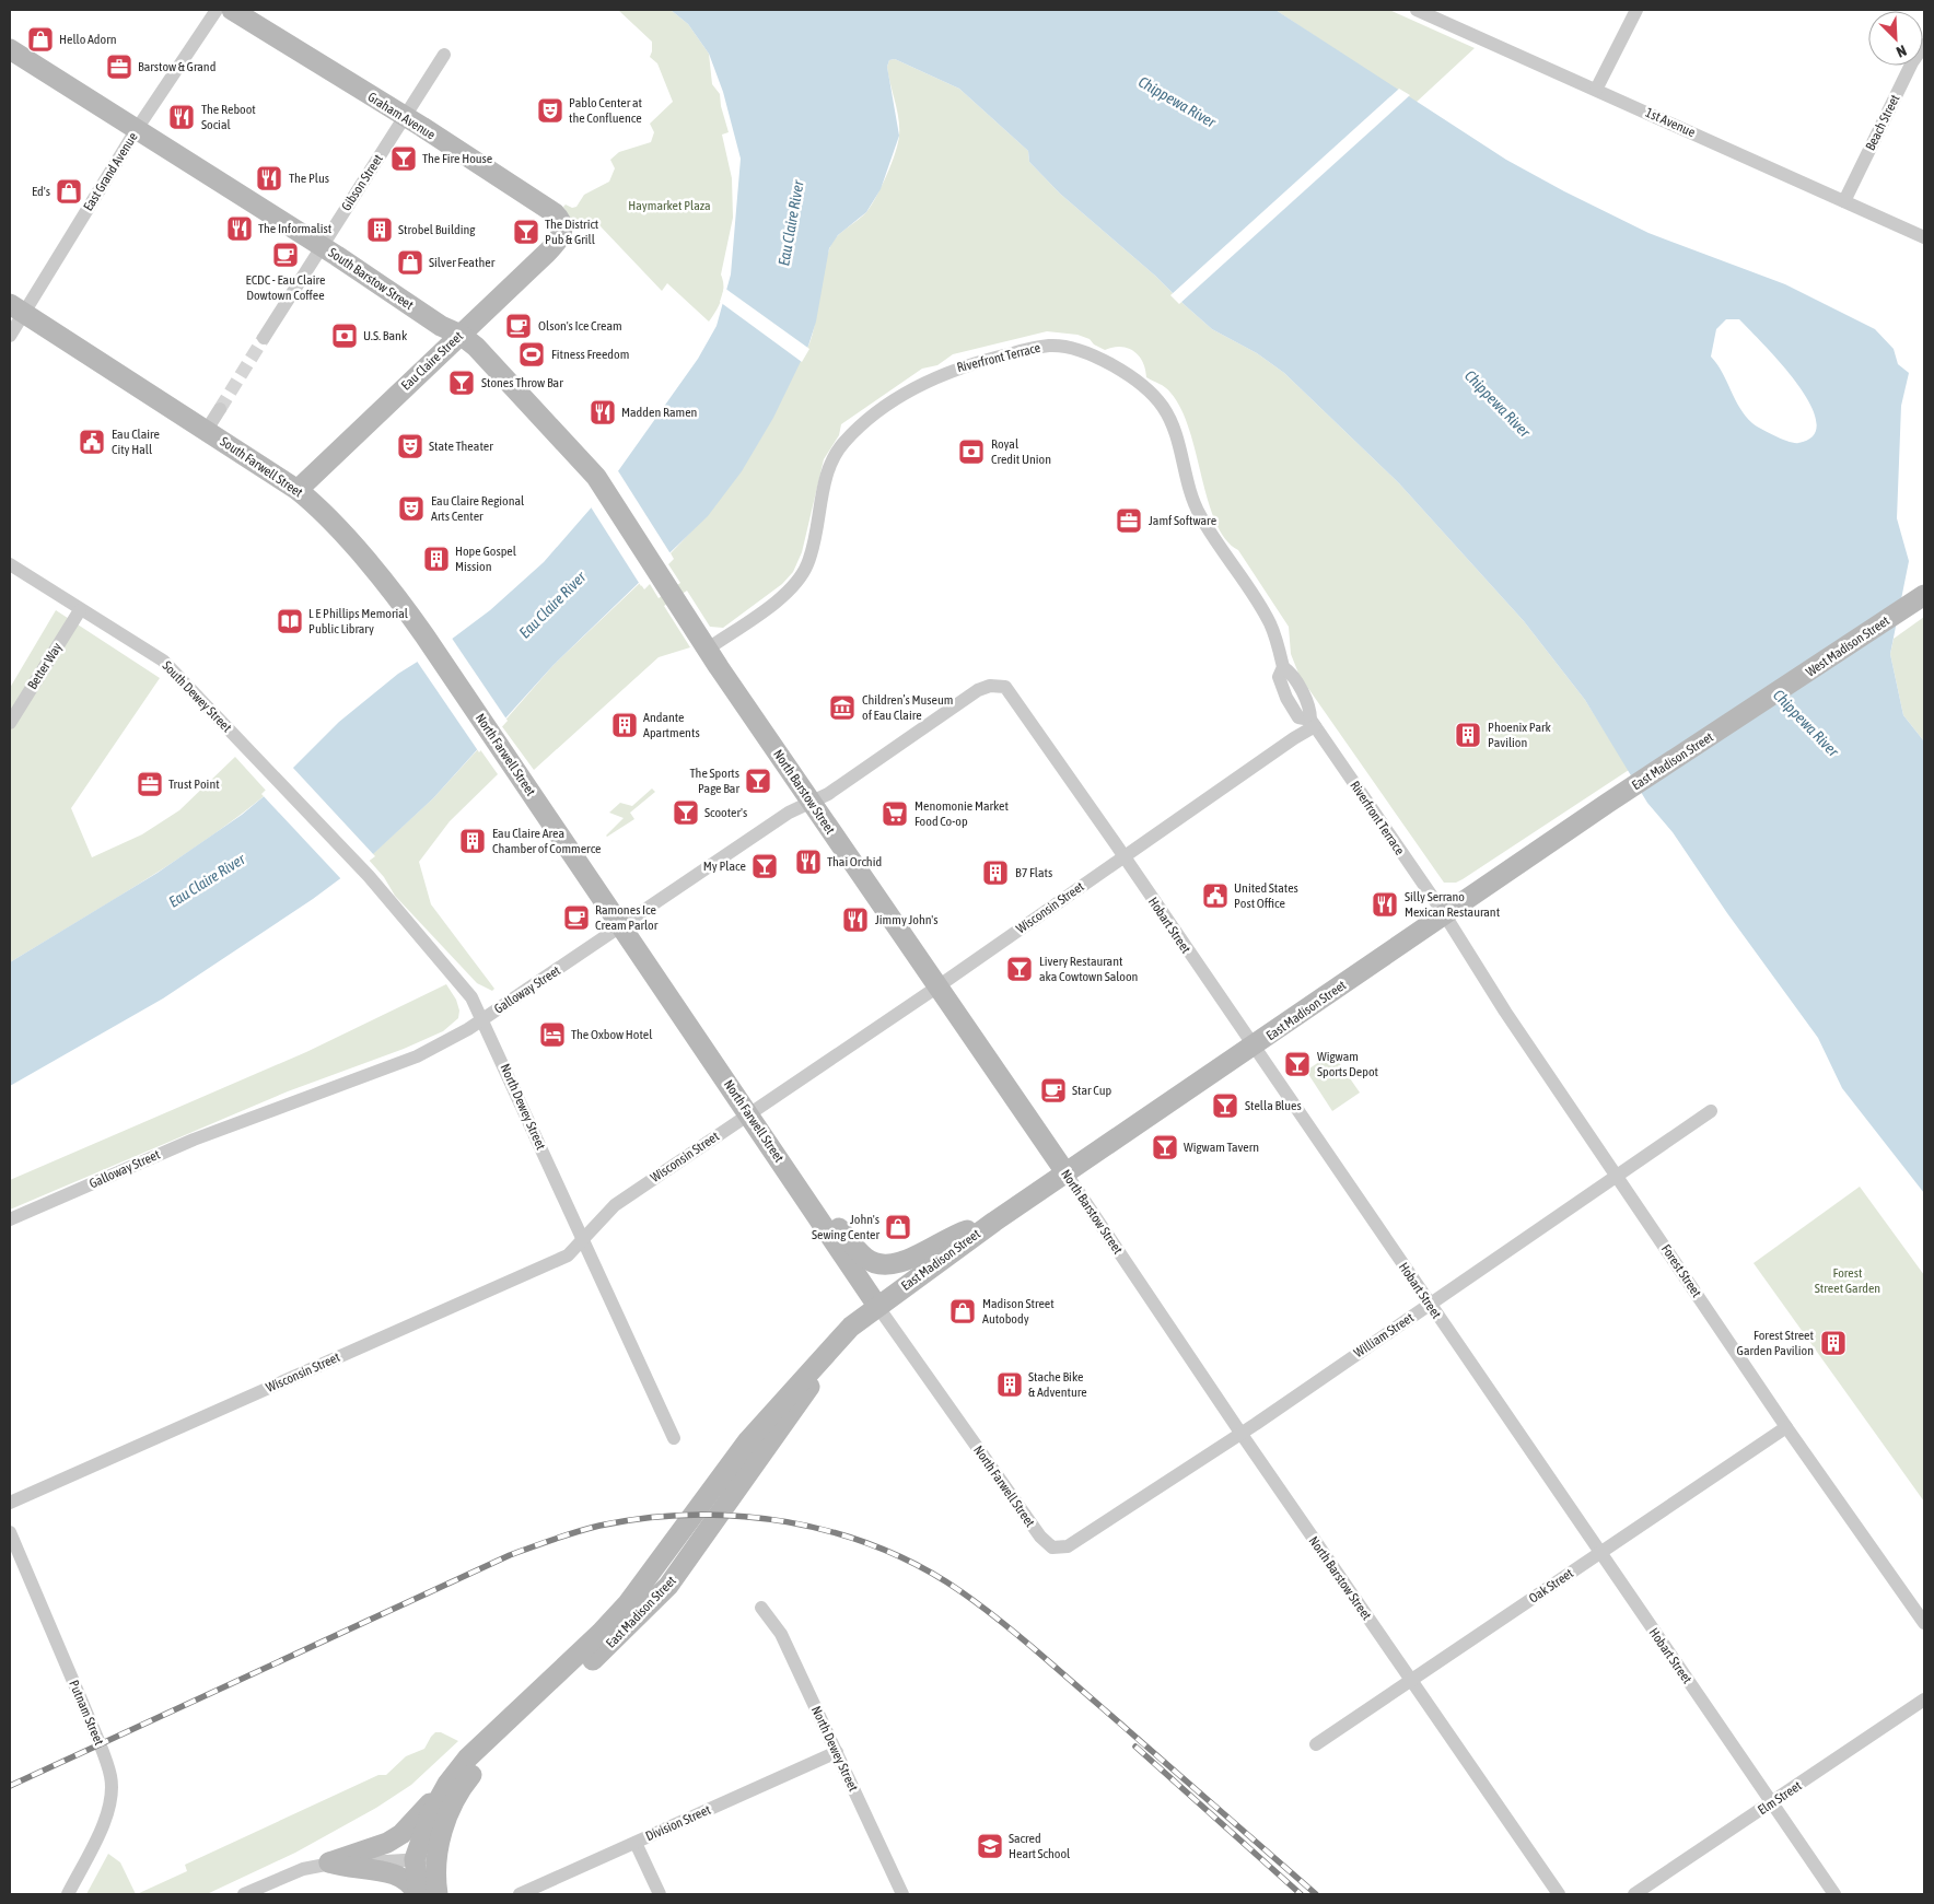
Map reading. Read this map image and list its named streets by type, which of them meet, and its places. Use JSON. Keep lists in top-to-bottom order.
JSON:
{
  "streets": {
    "main road": [
      "Graham Avenue",
      "South Barstow Street",
      "Eau Claire Street",
      "South Farwell Street",
      "West Madison Street",
      "North Farwell Street",
      "East Madison Street",
      "North Barstow Street"
    ],
    "street": [
      "1st Avenue",
      "Beach Street",
      "East Grand Avenue",
      "Gibson Street",
      "Riverfront Terrace",
      "Better Way",
      "South Dewey Street",
      "Wisconsin Street",
      "Hobart Street",
      "Galloway Street",
      "North Dewey Street",
      "Forest Street",
      "William Street",
      "Oak Street",
      "Putnam Street",
      "Elm Street",
      "Division Street"
    ]
  },
  "crossings": [
    ["Graham Avenue", "Gibson Street"],
    ["Graham Avenue", "Eau Claire Street"],
    ["1st Avenue", "Beach Street"],
    ["East Grand Avenue", "South Barstow Street"],
    ["East Grand Avenue", "South Farwell Street"],
    ["Gibson Street", "South Barstow Street"],
    ["South Barstow Street", "Eau Claire Street"],
    ["South Barstow Street", "North Barstow Street"],
    ["Riverfront Terrace", "East Madison Street"],
    ["Riverfront Terrace", "North Barstow Street"],
    ["Riverfront Terrace", "Wisconsin Street"],
    ["Riverfront Terrace", "Forest Street"],
    ["Eau Claire Street", "South Farwell Street"],
    ["South Farwell Street", "North Farwell Street"],
    ["West Madison Street", "East Madison Street"],
    ["Better Way", "South Dewey Street"],
    ["South Dewey Street", "North Dewey Street"],
    ["North Farwell Street", "East Madison Street"],
    ["North Farwell Street", "Wisconsin Street"],
    ["North Farwell Street", "Galloway Street"],
    ["North Farwell Street", "William Street"],
    ["East Madison Street", "North Barstow Street"],
    ["East Madison Street", "Hobart Street"],
    ["East Madison Street", "Forest Street"],
    ["North Barstow Street", "Wisconsin Street"],
    ["North Barstow Street", "Galloway Street"],
    ["North Barstow Street", "William Street"],
    ["North Barstow Street", "Oak Street"],
    ["Wisconsin Street", "Hobart Street"],
    ["Wisconsin Street", "North Dewey Street"],
    ["Hobart Street", "Galloway Street"],
    ["Hobart Street", "William Street"],
    ["Hobart Street", "Oak Street"],
    ["Hobart Street", "Elm Street"],
    ["Galloway Street", "North Dewey Street"],
    ["North Dewey Street", "Division Street"],
    ["Forest Street", "William Street"],
    ["Forest Street", "Oak Street"]
  ],
  "water": ["Chippewa River", "Eau Claire River"],
  "parks": ["Haymarket Plaza", "Forest Street Garden"],
  "places": {
    "shop": [
      "Hello Adorn",
      "Ed's",
      "Silver Feather",
      "John's Sewing Center",
      "Madison Street Autobody"
    ],
    "office": ["Barstow & Grand", "Jamf Software", "Trust Point"],
    "theatre": ["Pablo Center at the Confluence", "State Theater", "Eau Claire Regional Arts Center"],
    "restaurant": [
      "The Reboot Social",
      "The Plus",
      "The Informalist",
      "Madden Ramen",
      "Thai Orchid",
      "Silly Serrano Mexican Restaurant",
      "Jimmy John's"
    ],
    "bar": [
      "The Fire House",
      "The District Pub & Grill",
      "Stones Throw Bar",
      "The Sports Page Bar",
      "Scooter's",
      "My Place",
      "Livery Restaurant aka Cowtown Saloon",
      "Wigwam Sports Depot",
      "Stella Blues",
      "Wigwam Tavern"
    ],
    "building": [
      "Strobel Building",
      "Hope Gospel Mission",
      "Andante Apartments",
      "Phoenix Park Pavilion",
      "Eau Claire Area Chamber of Commerce",
      "B7 Flats",
      "Forest Street Garden Pavilion",
      "Stache Bike & Adventure"
    ],
    "cafe": [
      "ECDC - Eau Claire Dowtown Coffee",
      "Olson's Ice Cream",
      "Ramones Ice Cream Parlor",
      "Star Cup"
    ],
    "bank": ["U.S. Bank", "Royal Credit Union"],
    "sports": ["Fitness Freedom"],
    "public building": ["Eau Claire City Hall", "United States Post Office"],
    "library": ["L E Phillips Memorial Public Library"],
    "museum": ["Children’s Museum of Eau Claire"],
    "supermarket": ["Menomonie Market Food Co-op"],
    "hotel": ["The Oxbow Hotel"],
    "school or university": ["Sacred Heart School"]
  },
  "north": "bottom right"
}
